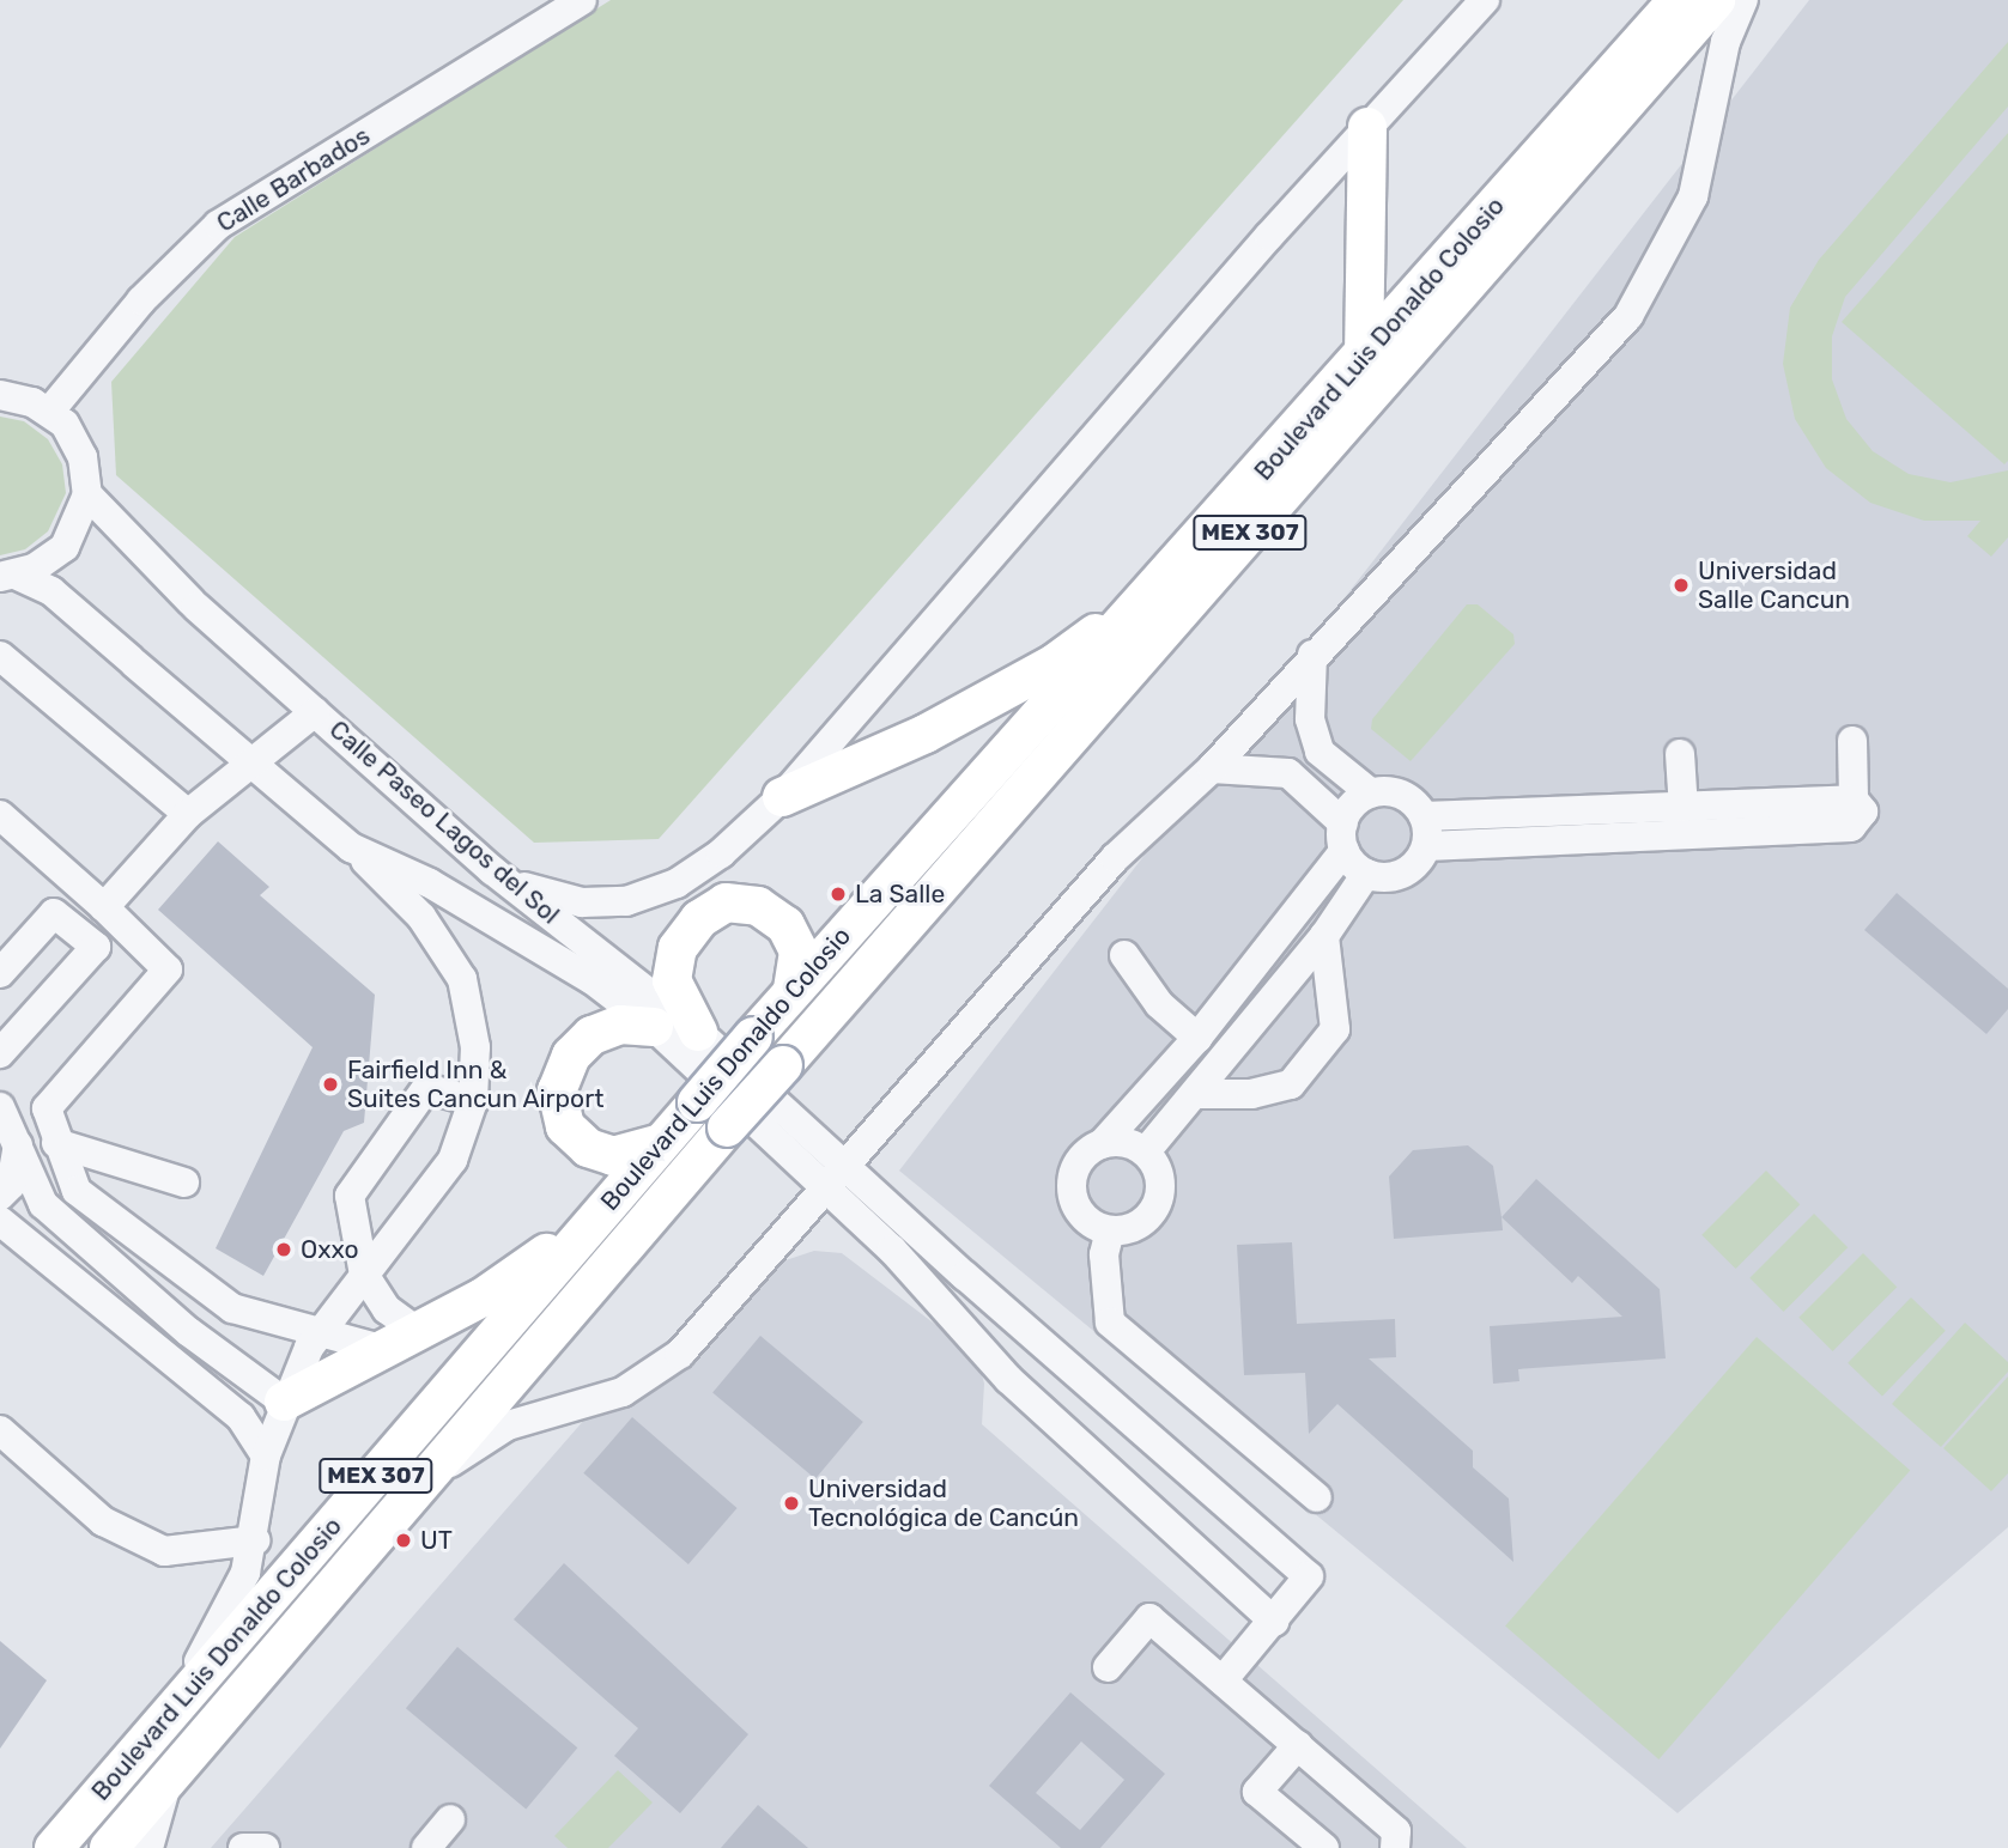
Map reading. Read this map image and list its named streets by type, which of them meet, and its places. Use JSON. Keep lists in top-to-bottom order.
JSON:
{
  "streets": {
    "main road": ["Boulevard Luis Donaldo Colosio", "MEX 307"],
    "street": ["Calle Barbados", "Calle Paseo Lagos del Sol"]
  },
  "places": [
    "Universidad Salle Cancun",
    "La Salle",
    "Fairfield Inn & Suites Cancun Airport",
    "Oxxo",
    "Universidad Tecnológica de Cancún",
    "UT"
  ]
}
